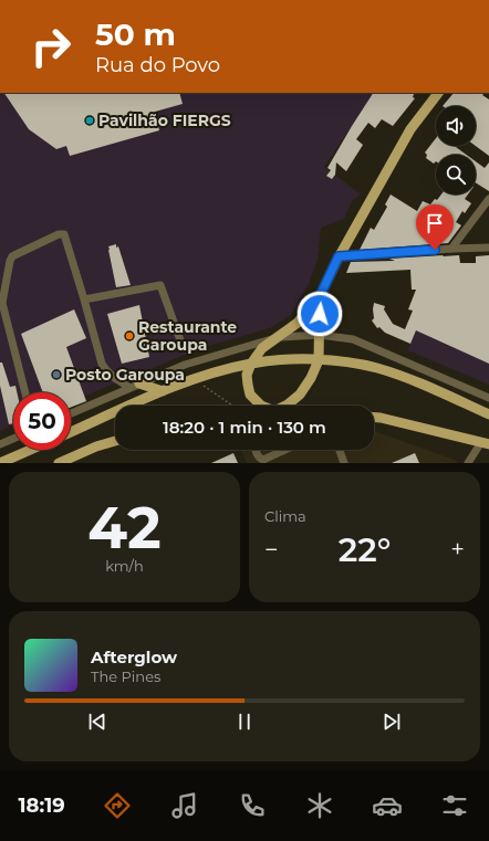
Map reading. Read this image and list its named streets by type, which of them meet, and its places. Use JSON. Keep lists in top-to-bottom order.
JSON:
{
  "places": ["Pavilhão FIERGS", "Restaurante Garoupa", "Posto Garoupa"],
  "page": {
    "turn": ["50 m", "Rua do Povo"],
    "limit": "50",
    "trip": "18:20 · 1 min · 130 m",
    "tile": [
      ["42", "km/h"],
      "Clima"
    ],
    "heat": ["−", "22°", "+"],
    "song": ["Afterglow", "The Pines"],
    "tabs": "18:19"
  }
}
